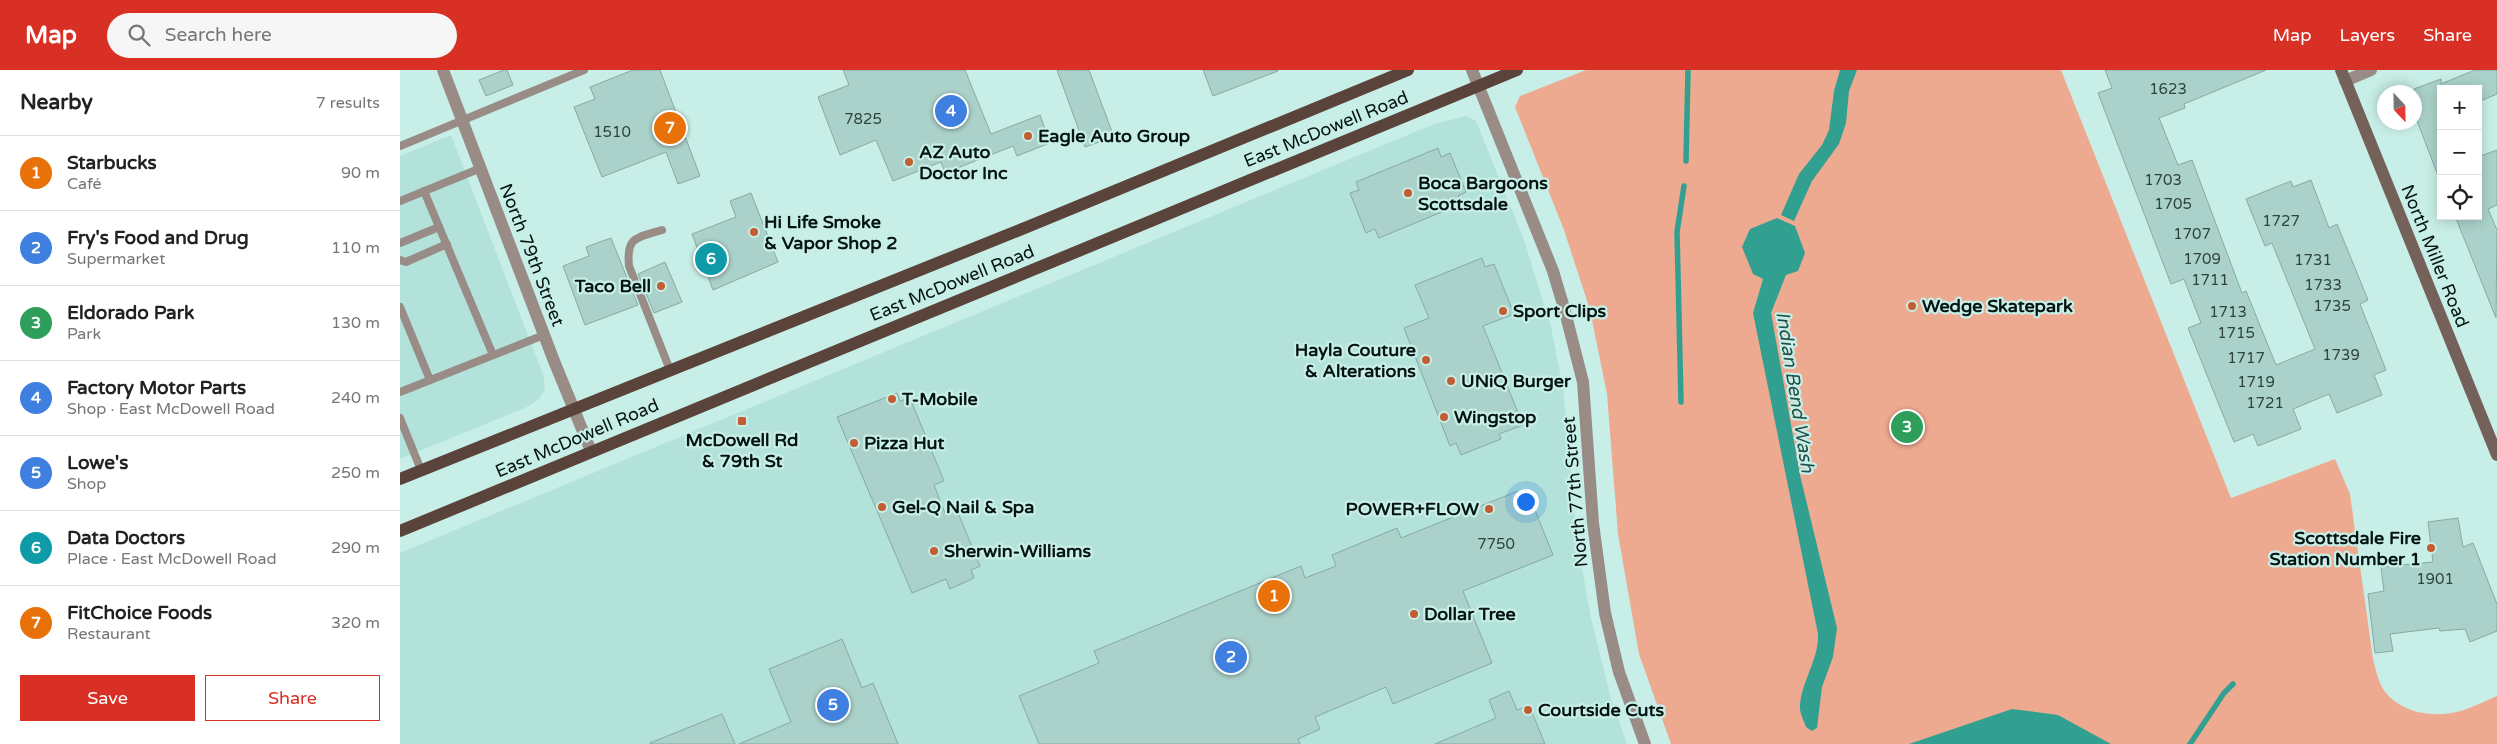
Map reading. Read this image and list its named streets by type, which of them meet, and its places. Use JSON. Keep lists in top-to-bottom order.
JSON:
{
  "streets": {
    "main road": ["East McDowell Road"],
    "street": ["North 79th Street", "North Miller Road", "North 77th Street"]
  },
  "crossings": [
    ["East McDowell Road", "North 79th Street"],
    ["East McDowell Road", "North 77th Street"]
  ],
  "water": ["Indian Bend Wash"],
  "places": {
    "other": [
      "Eagle Auto Group",
      "AZ Auto Doctor Inc",
      "Boca Bargoons Scottsdale",
      "Hi Life Smoke & Vapor Shop 2",
      "Taco Bell",
      "Wedge Skatepark",
      "Sport Clips",
      "Hayla Couture & Alterations",
      "UNiQ Burger",
      "T-Mobile",
      "Wingstop",
      "Pizza Hut",
      "Gel-Q Nail & Spa",
      "POWER+FLOW",
      "Scottsdale Fire Station Number 1",
      "Sherwin-Williams",
      "Dollar Tree",
      "Courtside Cuts"
    ],
    "transit": ["McDowell Rd & 79th St"]
  },
  "house_numbers": [
    "1623",
    "7825",
    "1510",
    "1703",
    "1705",
    "1727",
    "1707",
    "1709",
    "1731",
    "1711",
    "1733",
    "1735",
    "1713",
    "1715",
    "1739",
    "1717",
    "1719",
    "1721",
    "7750",
    "1901"
  ],
  "north": "bottom",
  "page": {
    "header": "Map",
    "search": "Search here",
    "nav": ["Map", "Layers", "Share"],
    "heading": ["Nearby", "7 results"],
    "map_buttons": ["+", "−"],
    "pins": [
      "4",
      "7",
      "6",
      "3",
      "1",
      "2",
      "5"
    ],
    "list": [
      {
        "mark": "1",
        "name": "Starbucks",
        "note": "Café",
        "value": "90 m"
      },
      {
        "mark": "2",
        "name": "Fry's Food and Drug",
        "note": "Supermarket",
        "value": "110 m"
      },
      {
        "mark": "3",
        "name": "Eldorado Park",
        "note": "Park",
        "value": "130 m"
      },
      {
        "mark": "4",
        "name": "Factory Motor Parts",
        "note": "Shop · East McDowell Road",
        "value": "240 m"
      },
      {
        "mark": "5",
        "name": "Lowe's",
        "note": "Shop",
        "value": "250 m"
      },
      {
        "mark": "6",
        "name": "Data Doctors",
        "note": "Place · East McDowell Road",
        "value": "290 m"
      },
      {
        "mark": "7",
        "name": "FitChoice Foods",
        "note": "Restaurant",
        "value": "320 m"
      }
    ],
    "buttons": ["Save", "Share"]
  }
}
